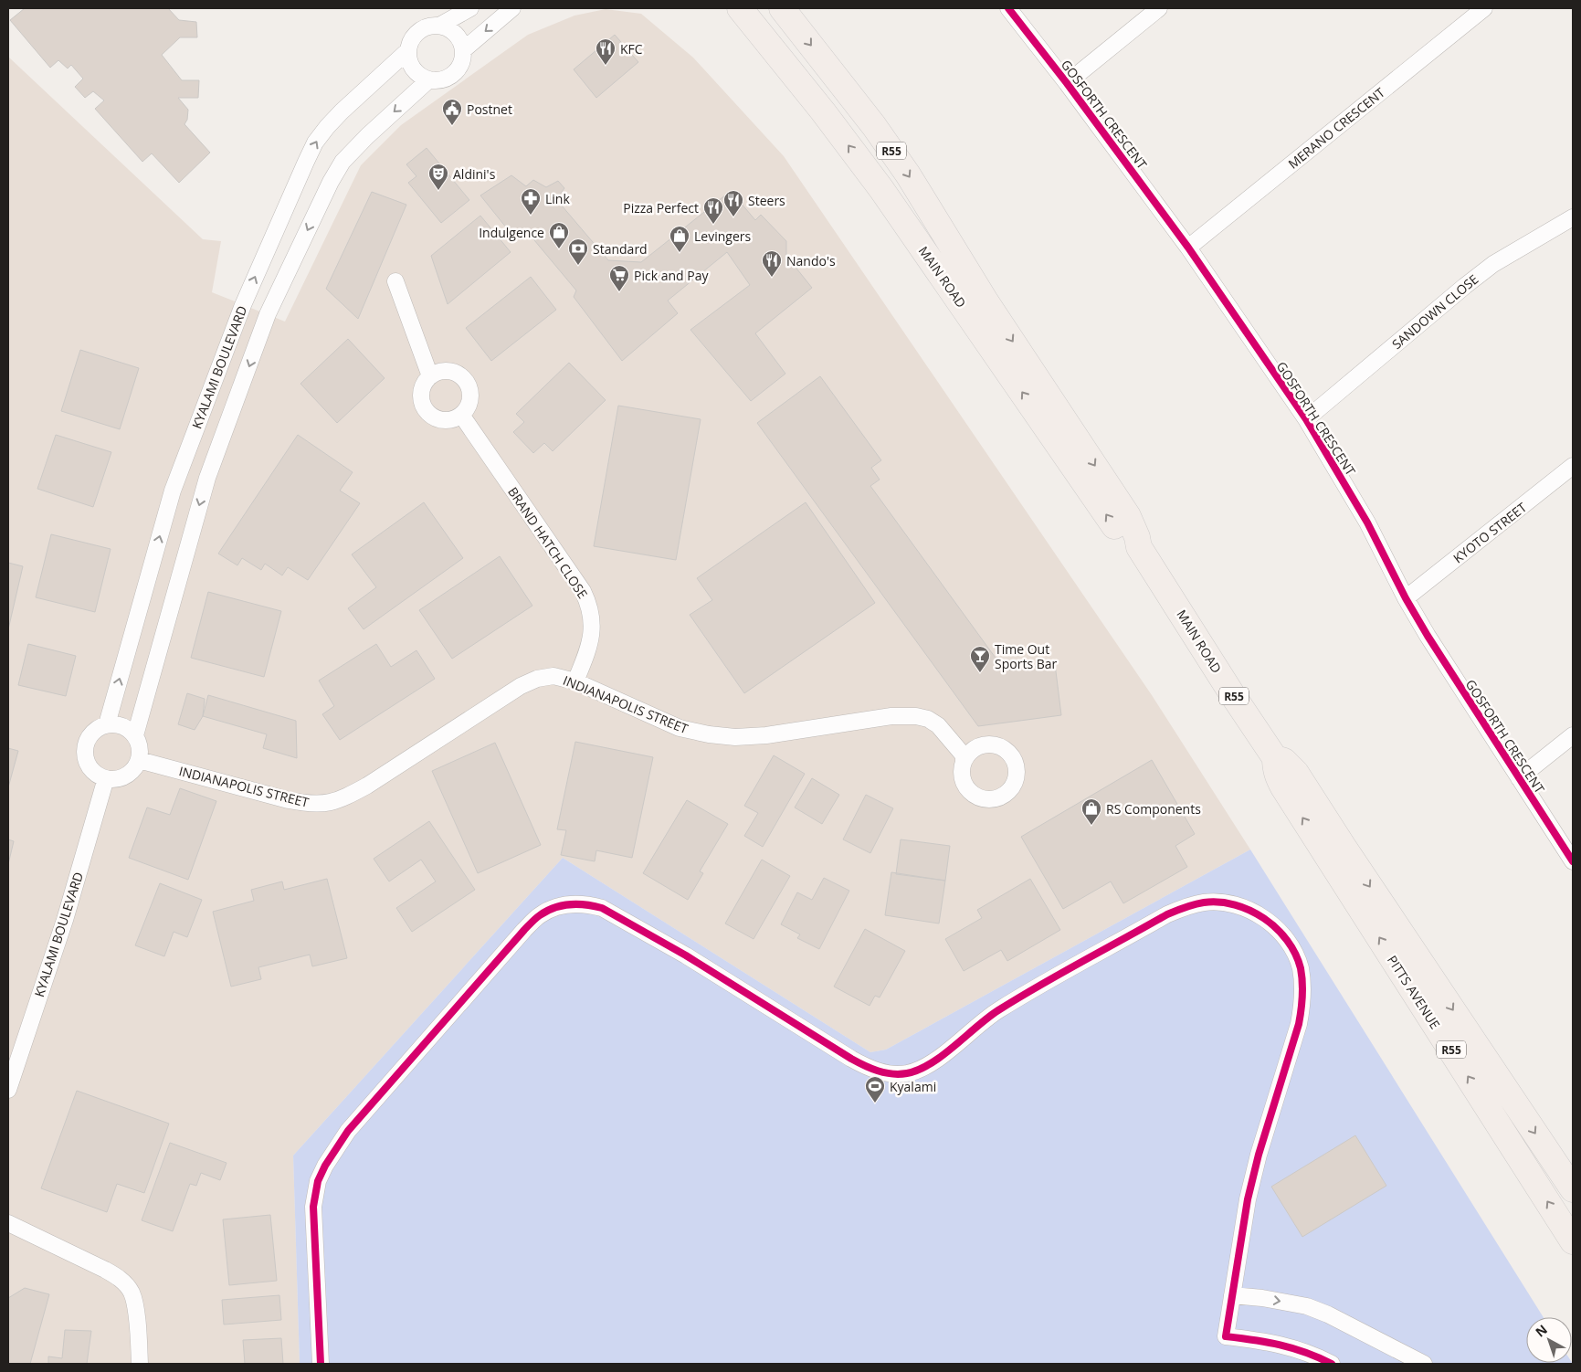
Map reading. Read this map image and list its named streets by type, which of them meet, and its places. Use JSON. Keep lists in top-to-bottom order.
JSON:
{
  "streets": {
    "main road": ["R55", "MAIN ROAD", "PITTS AVENUE"],
    "street": [
      "GOSFORTH CRESCENT",
      "MERANO CRESCENT",
      "SANDOWN CLOSE",
      "KYALAMI BOULEVARD",
      "KYOTO STREET",
      "BRAND HATCH CLOSE",
      "INDIANAPOLIS STREET"
    ]
  },
  "crossings": [
    ["GOSFORTH CRESCENT", "MERANO CRESCENT"],
    ["GOSFORTH CRESCENT", "SANDOWN CLOSE"],
    ["GOSFORTH CRESCENT", "KYOTO STREET"],
    ["MAIN ROAD", "PITTS AVENUE"],
    ["KYALAMI BOULEVARD", "INDIANAPOLIS STREET"],
    ["BRAND HATCH CLOSE", "INDIANAPOLIS STREET"]
  ],
  "places": {
    "restaurant": [
      "KFC",
      "Steers",
      "Pizza Perfect",
      "Nando's"
    ],
    "public building": ["Postnet"],
    "theatre": ["Aldini's"],
    "pharmacy": ["Link"],
    "shop": ["Indulgence", "Levingers", "RS Components"],
    "bank": ["Standard"],
    "supermarket": ["Pick and Pay"],
    "bar": ["Time Out Sports Bar"],
    "sports": ["Kyalami"]
  },
  "north": "top left"
}
